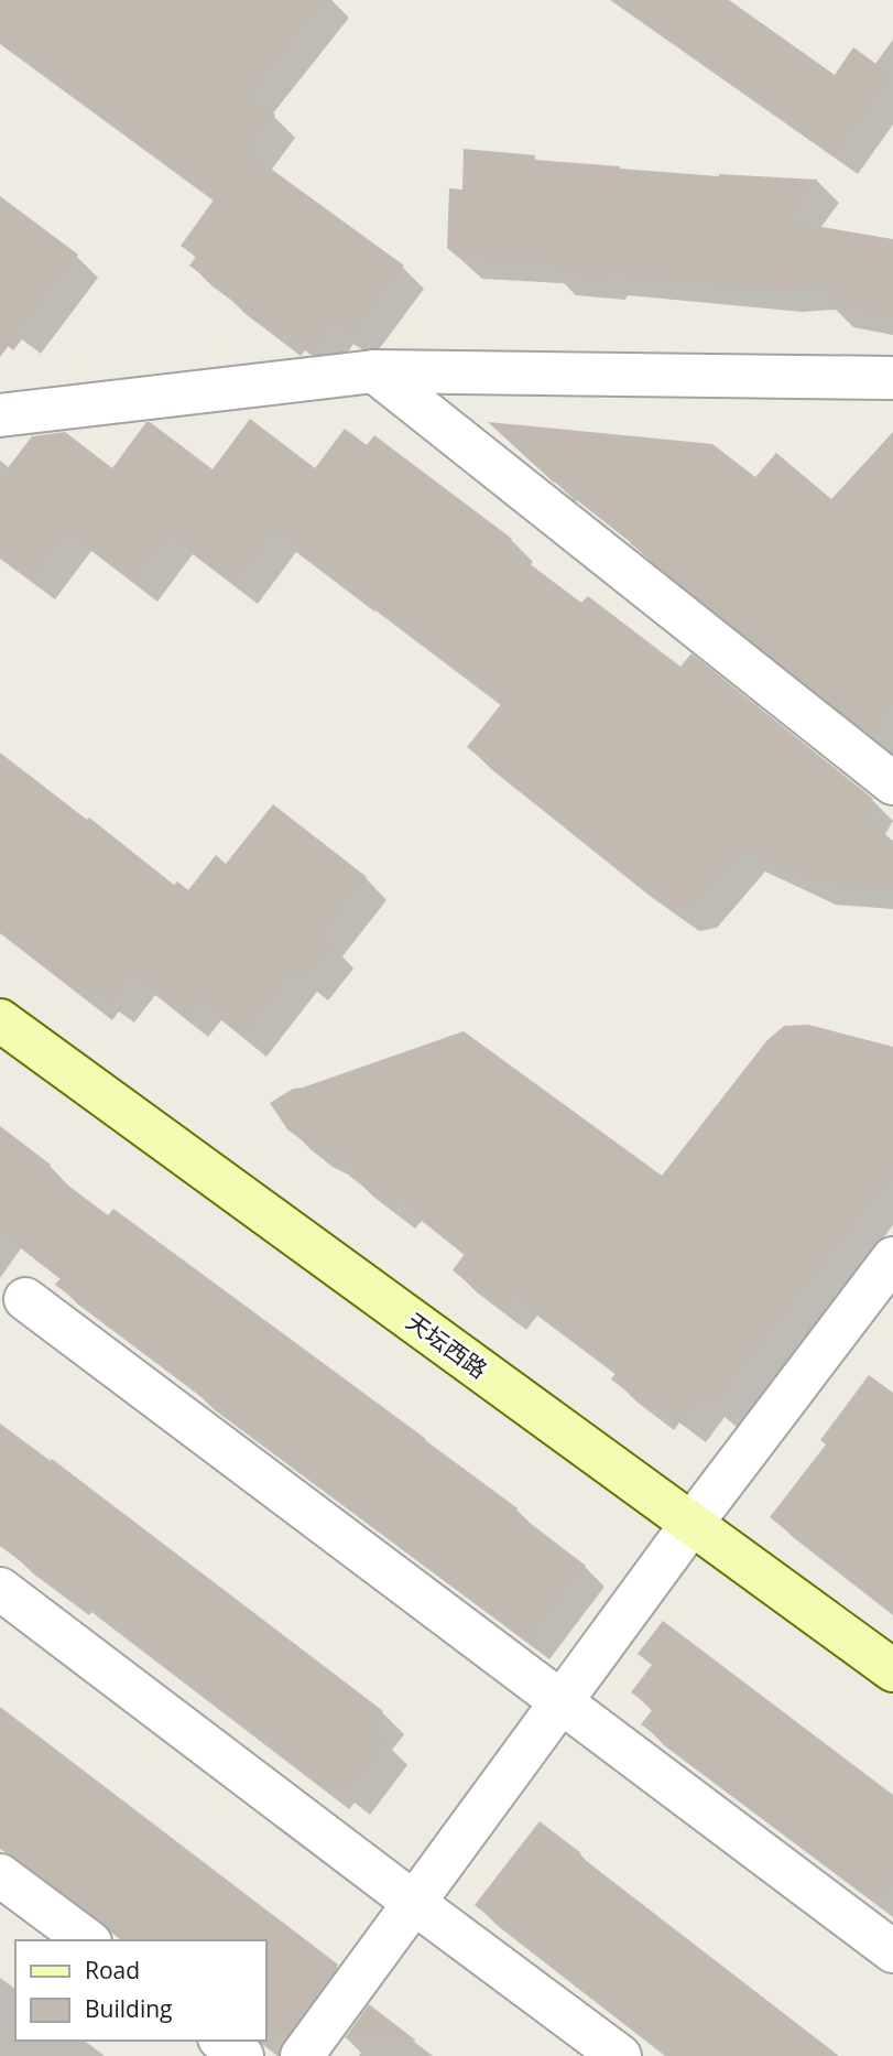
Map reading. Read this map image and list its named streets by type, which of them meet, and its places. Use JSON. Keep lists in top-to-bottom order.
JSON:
{
  "streets": {
    "street": ["天坛西路"]
  },
  "legend": ["Road", "Building"]
}
